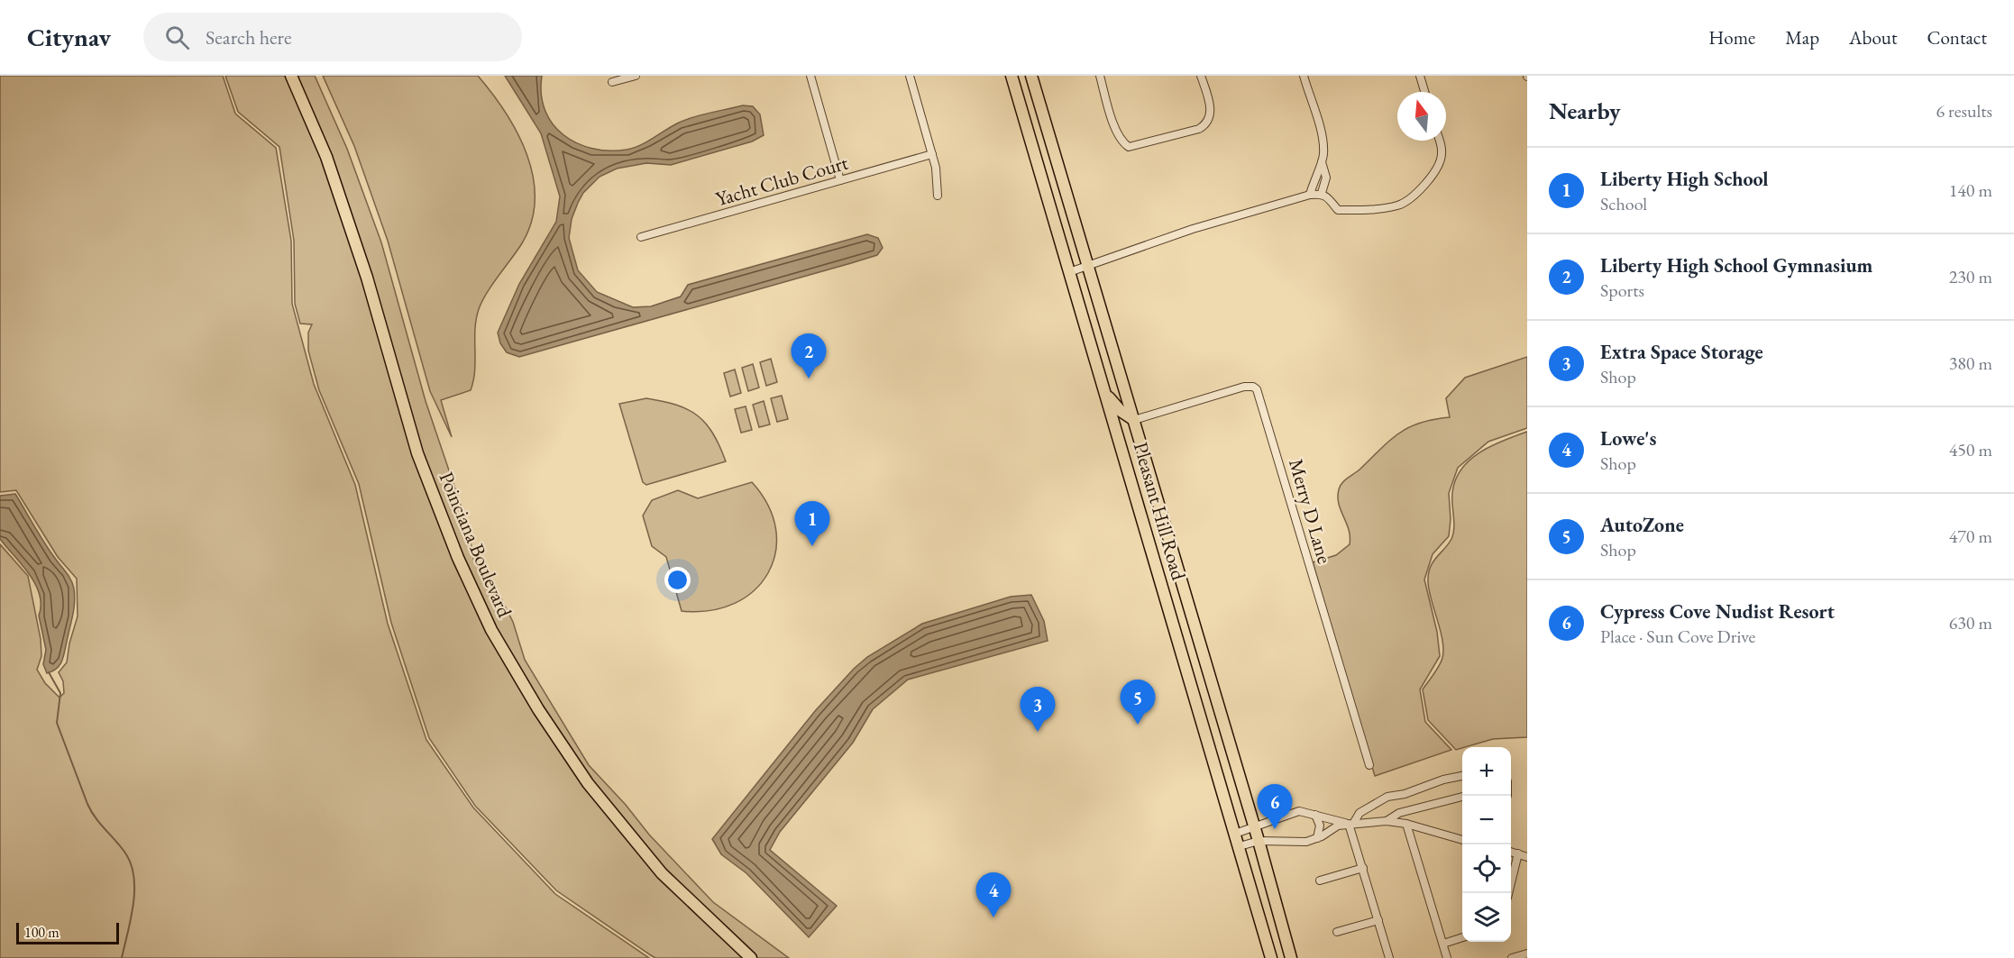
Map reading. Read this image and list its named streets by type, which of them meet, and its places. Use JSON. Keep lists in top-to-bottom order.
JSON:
{
  "streets": {
    "main road": ["Pleasant Hill Road", "Poinciana Boulevard"],
    "street": ["Yacht Club Court", "Merry D Lane"]
  },
  "crossings": [
    ["Pleasant Hill Road", "Merry D Lane"]
  ],
  "scale_bar": "100 m",
  "north": "top",
  "page": {
    "header": "Citynav",
    "search": "Search here",
    "nav": [
      "Home",
      "Map",
      "About",
      "Contact"
    ],
    "heading": ["Nearby", "6 results"],
    "list": [
      {
        "mark": "1",
        "name": "Liberty High School",
        "note": "School",
        "value": "140 m"
      },
      {
        "mark": "2",
        "name": "Liberty High School Gymnasium",
        "note": "Sports",
        "value": "230 m"
      },
      {
        "mark": "3",
        "name": "Extra Space Storage",
        "note": "Shop",
        "value": "380 m"
      },
      {
        "mark": "4",
        "name": "Lowe's",
        "note": "Shop",
        "value": "450 m"
      },
      {
        "mark": "5",
        "name": "AutoZone",
        "note": "Shop",
        "value": "470 m"
      },
      {
        "mark": "6",
        "name": "Cypress Cove Nudist Resort",
        "note": "Place · Sun Cove Drive",
        "value": "630 m"
      }
    ],
    "pins": [
      "2",
      "1",
      "5",
      "3",
      "6",
      "4"
    ],
    "map_buttons": ["+", "−"],
    "scale": "100 m"
  }
}
